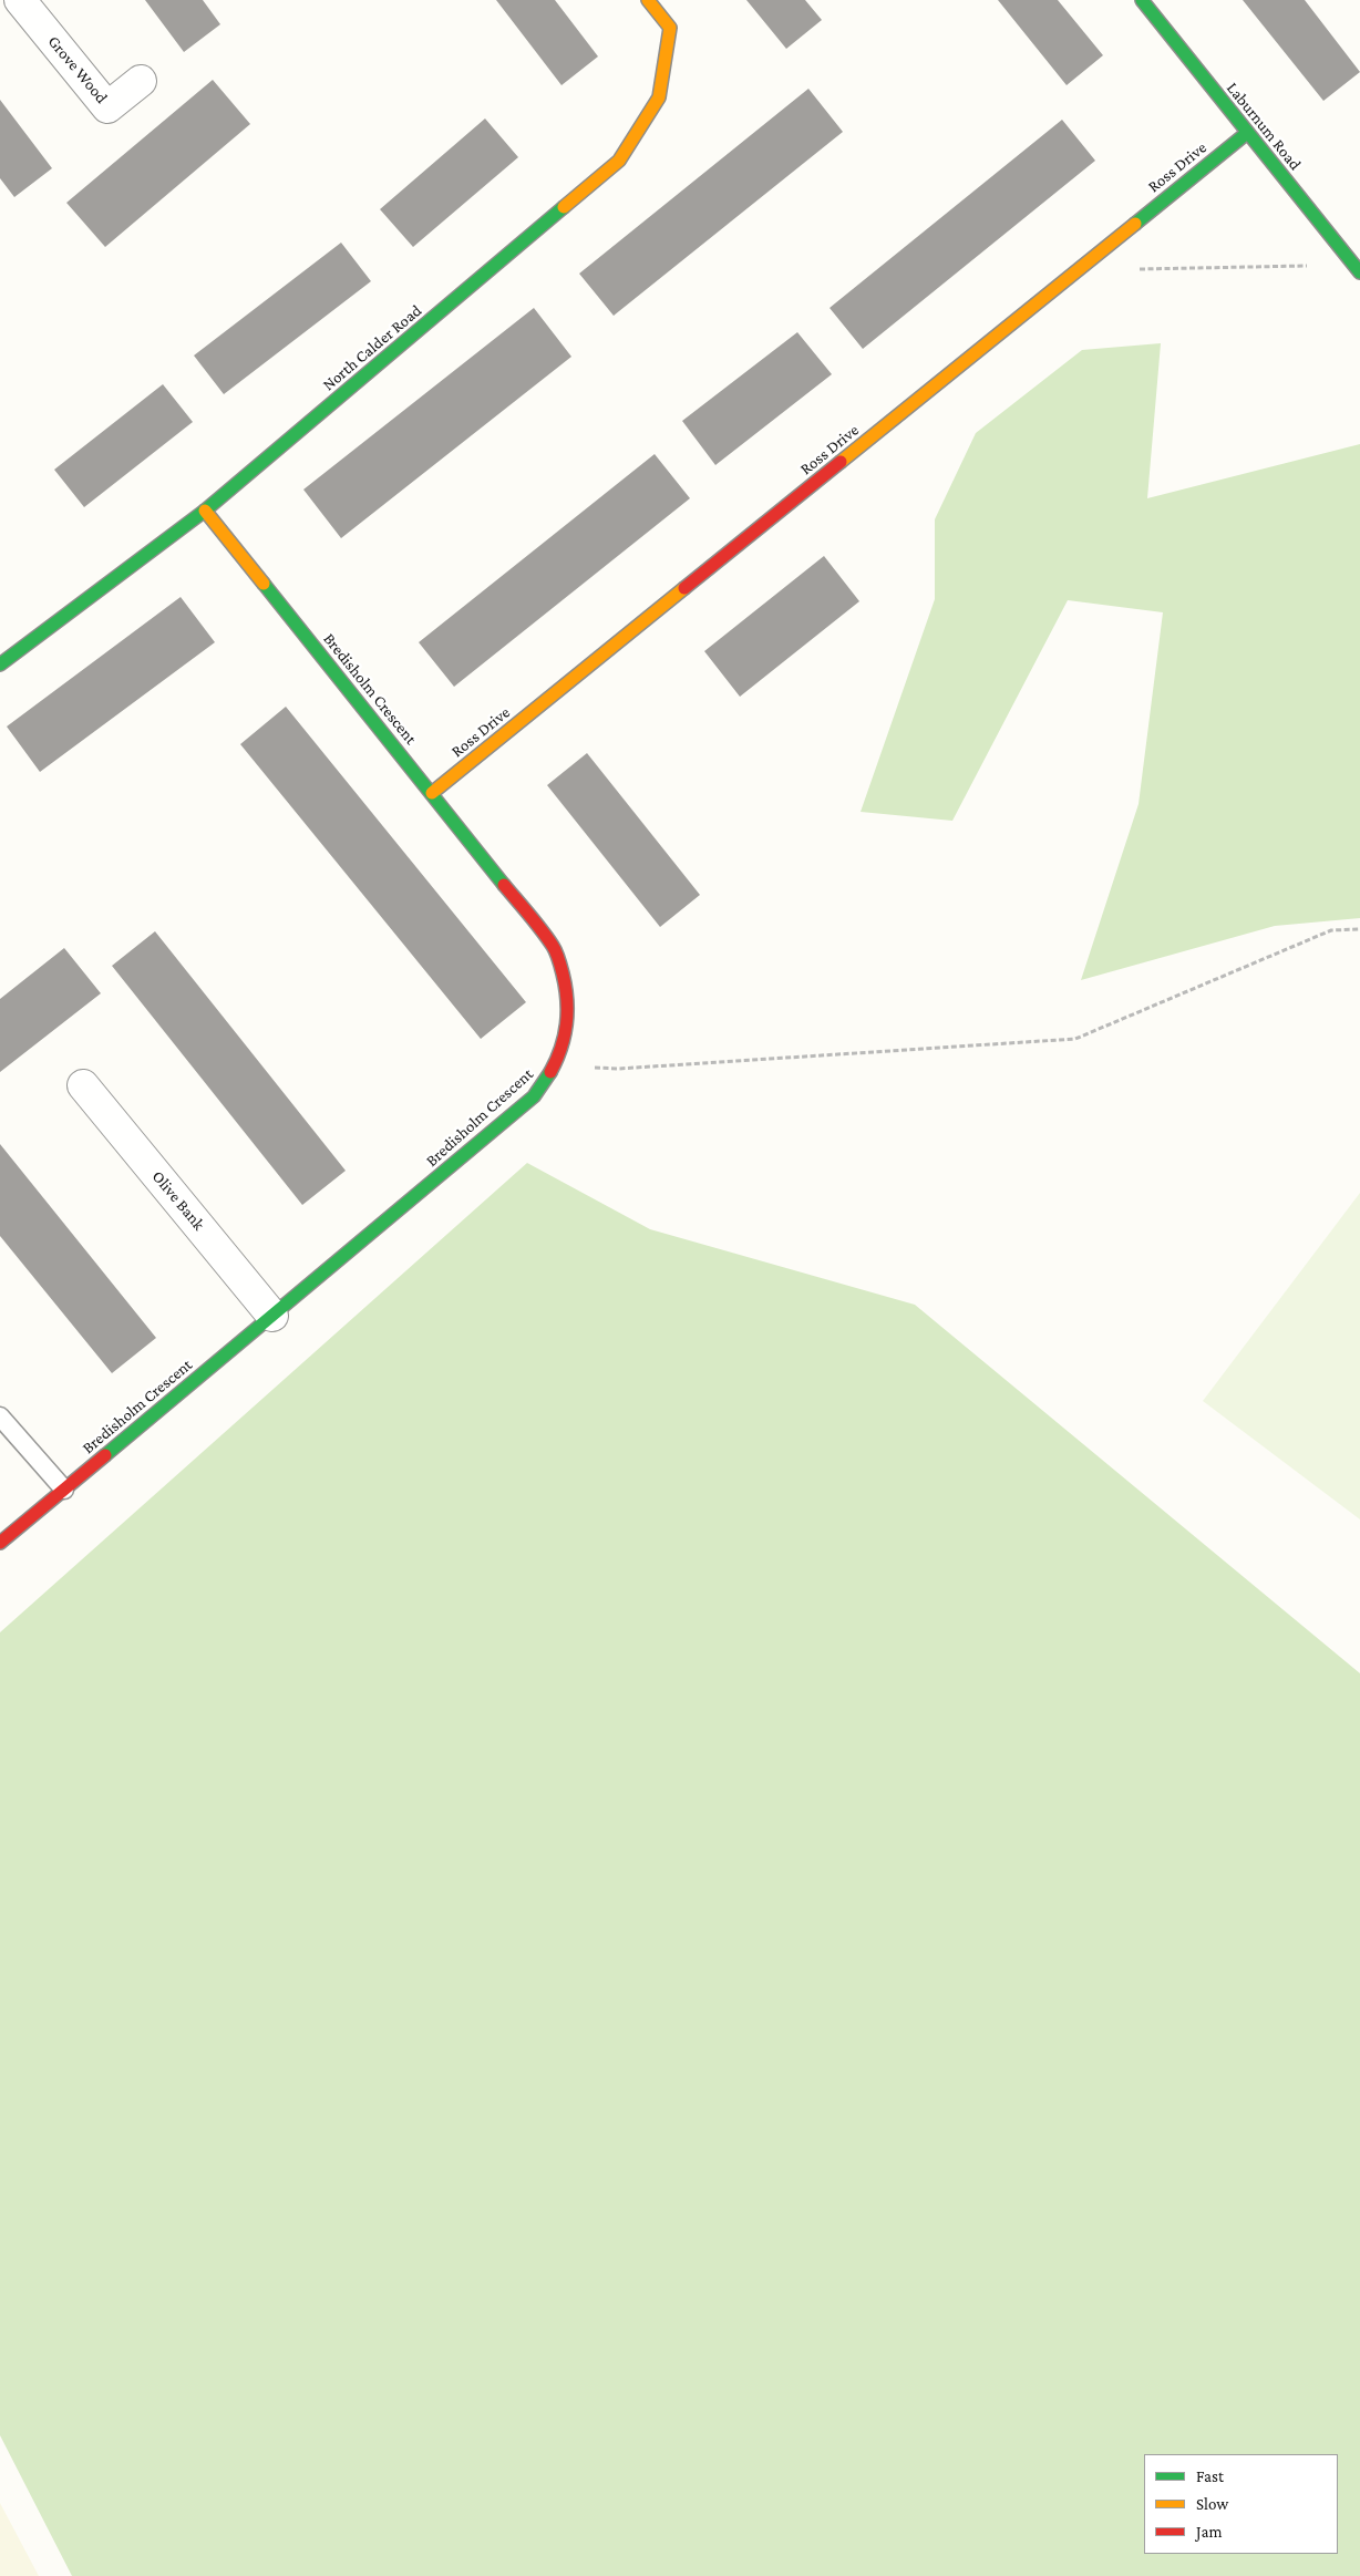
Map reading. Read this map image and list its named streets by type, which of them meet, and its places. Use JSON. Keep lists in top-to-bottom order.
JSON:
{
  "streets": {
    "street": [
      "Grove Wood",
      "Laburnum Road",
      "Ross Drive",
      "North Calder Road",
      "Bredisholm Crescent",
      "Olive Bank"
    ]
  },
  "crossings": [
    ["Laburnum Road", "Ross Drive"],
    ["Ross Drive", "Bredisholm Crescent"],
    ["North Calder Road", "Bredisholm Crescent"],
    ["Bredisholm Crescent", "Olive Bank"]
  ],
  "legend": ["Fast", "Slow", "Jam"]
}
